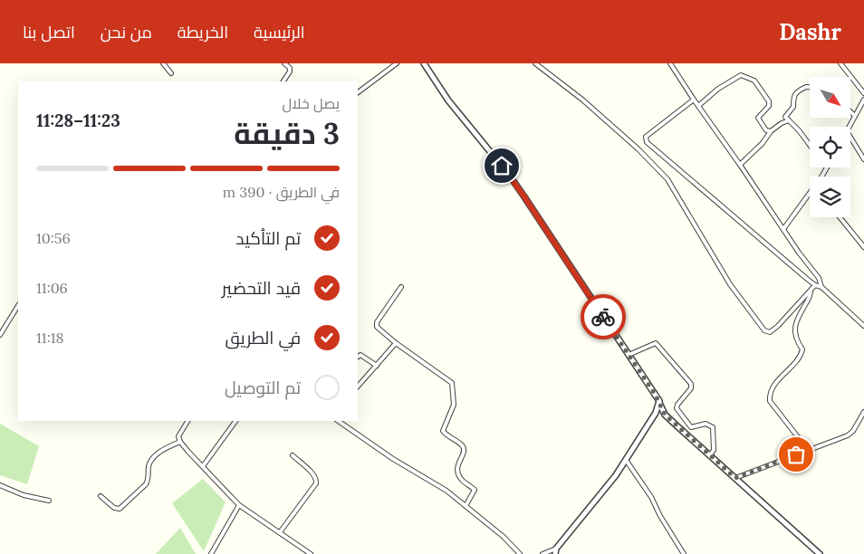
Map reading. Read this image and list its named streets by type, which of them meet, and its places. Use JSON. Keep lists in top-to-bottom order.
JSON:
{
  "north": "bottom right",
  "page": {
    "header": "Dashr",
    "nav": [
      "الرئيسية",
      "الخريطة",
      "من نحن",
      "اتصل بنا"
    ],
    "heading": ["3 دقيقة", "يصل خلال", "11:23–11:28"],
    "bar": "في الطريق · 390 m",
    "list": [
      ["تم التأكيد", "10:56"],
      ["قيد التحضير", "11:06"],
      ["في الطريق", "11:18"],
      "تم التوصيل"
    ]
  }
}
